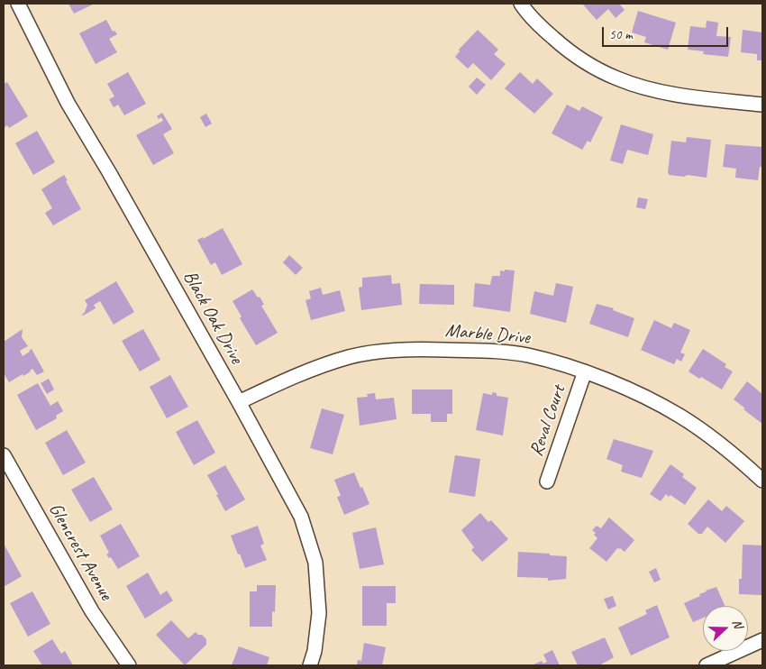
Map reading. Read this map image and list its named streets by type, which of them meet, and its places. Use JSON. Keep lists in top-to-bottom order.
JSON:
{
  "streets": {
    "street": [
      "Black Oak Drive",
      "Marble Drive",
      "Reval Court",
      "Glencrest Avenue"
    ]
  },
  "crossings": [
    ["Black Oak Drive", "Marble Drive"],
    ["Marble Drive", "Reval Court"]
  ],
  "scale_bar": "50 m",
  "north": "right"
}
